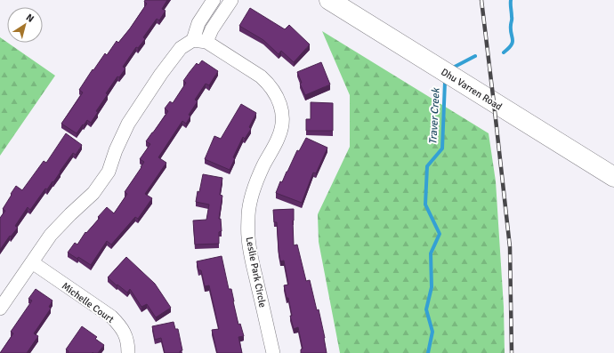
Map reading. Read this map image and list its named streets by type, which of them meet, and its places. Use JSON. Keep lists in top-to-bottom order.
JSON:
{
  "streets": {
    "main road": ["Dhu Varren Road"],
    "street": ["Leslie Park Circle", "Michelle Court"]
  },
  "water": ["Traver Creek"],
  "north": "top right"
}
